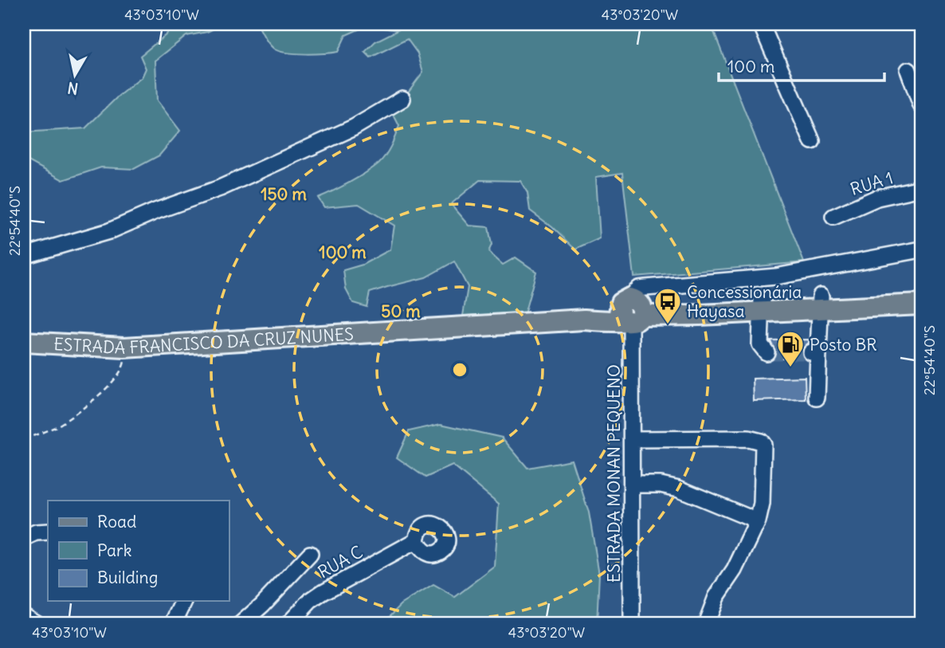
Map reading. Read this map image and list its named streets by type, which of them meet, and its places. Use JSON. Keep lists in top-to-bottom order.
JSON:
{
  "streets": {
    "main road": ["ESTRADA FRANCISCO DA CRUZ NUNES"],
    "street": ["RUA 1", "ESTRADA MONAN PEQUENO", "RUA C"]
  },
  "crossings": [
    ["ESTRADA FRANCISCO DA CRUZ NUNES", "ESTRADA MONAN PEQUENO"]
  ],
  "places": {
    "bus stop": ["Concessionária Hayasa"],
    "fuel station": ["Posto BR"]
  },
  "legend": ["Road", "Park", "Building"],
  "scale_bar": "100 m",
  "north": "bottom",
  "coordinates": ["43°03'10\"W", "43°03'20\"W", "22°54'40\"S"],
  "rings": ["150 m", "100 m", "50 m"]
}
